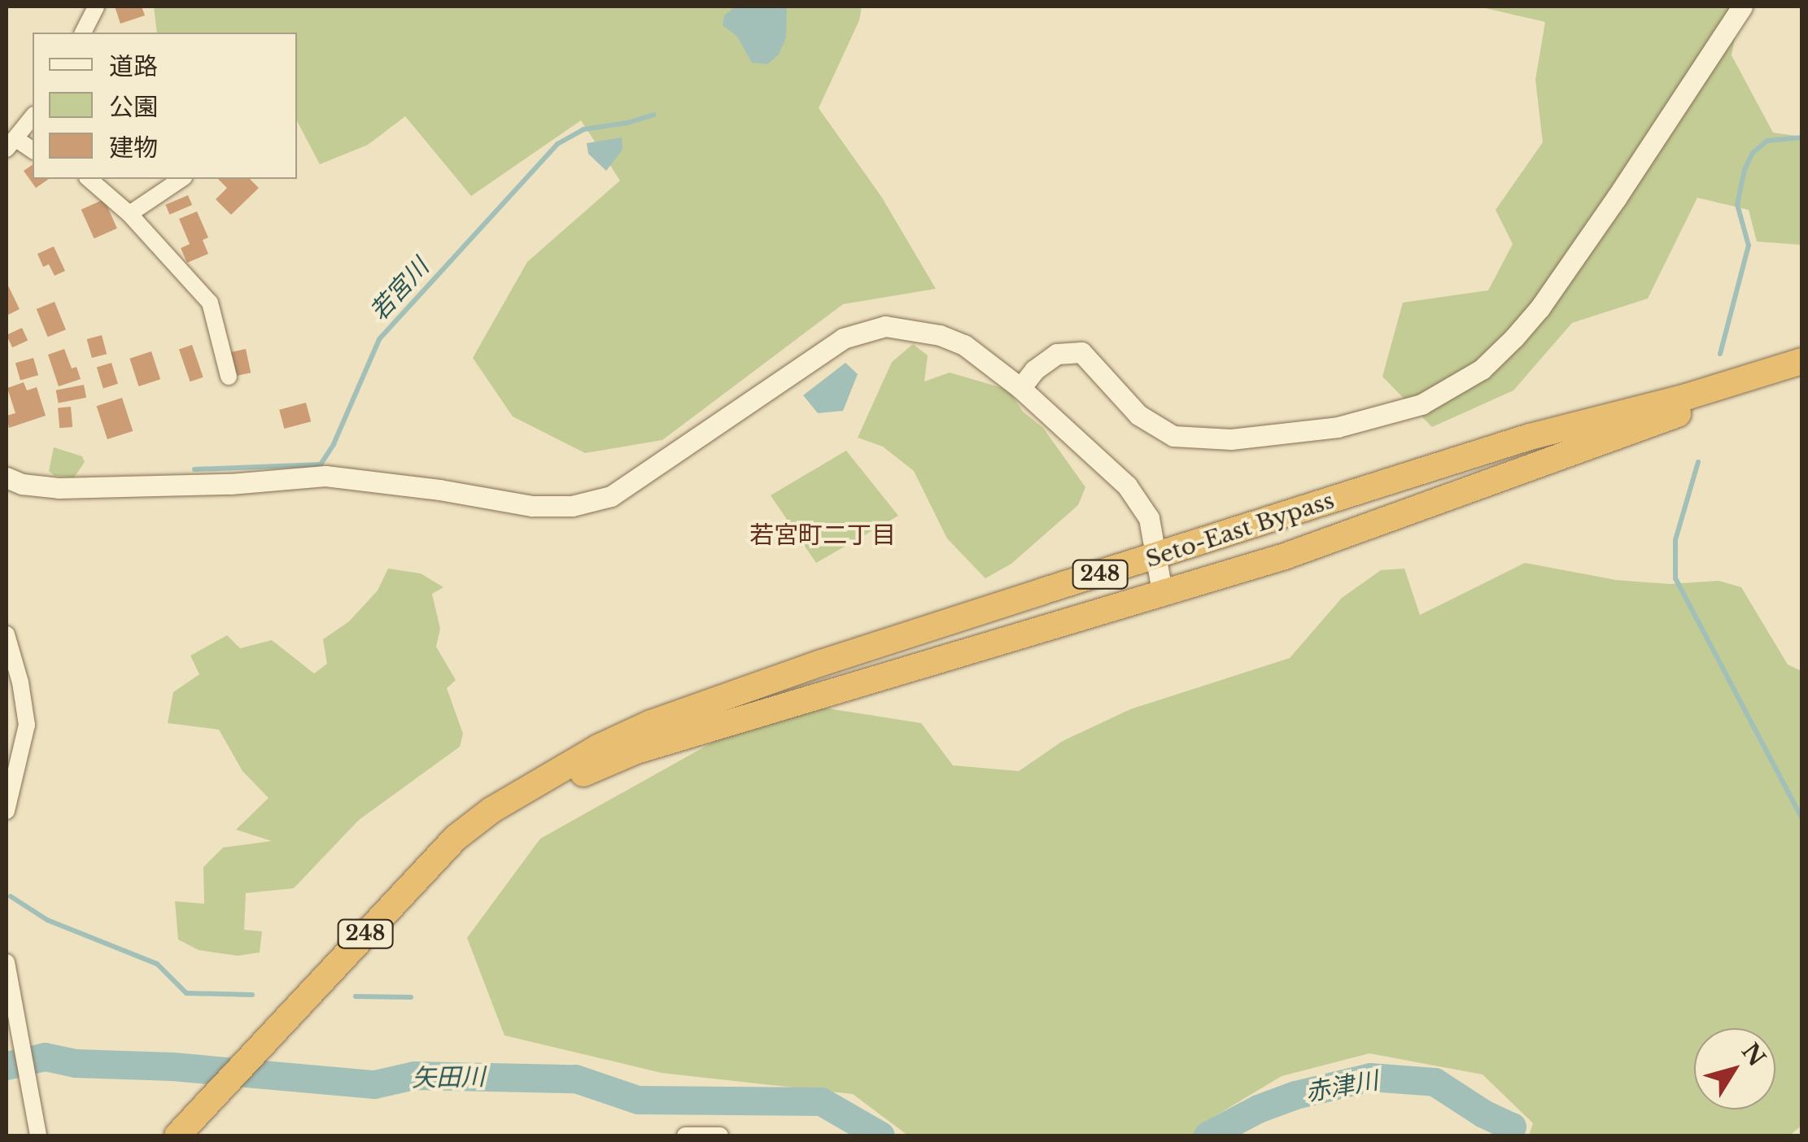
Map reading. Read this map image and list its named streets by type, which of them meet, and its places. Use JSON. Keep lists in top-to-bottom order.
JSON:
{
  "streets": {
    "highway": ["Seto-East Bypass", "248"]
  },
  "districts": ["若宮町二丁目"],
  "water": ["若宮川", "矢田川", "赤津川"],
  "legend": ["道路", "公園", "建物"],
  "north": "top right"
}
